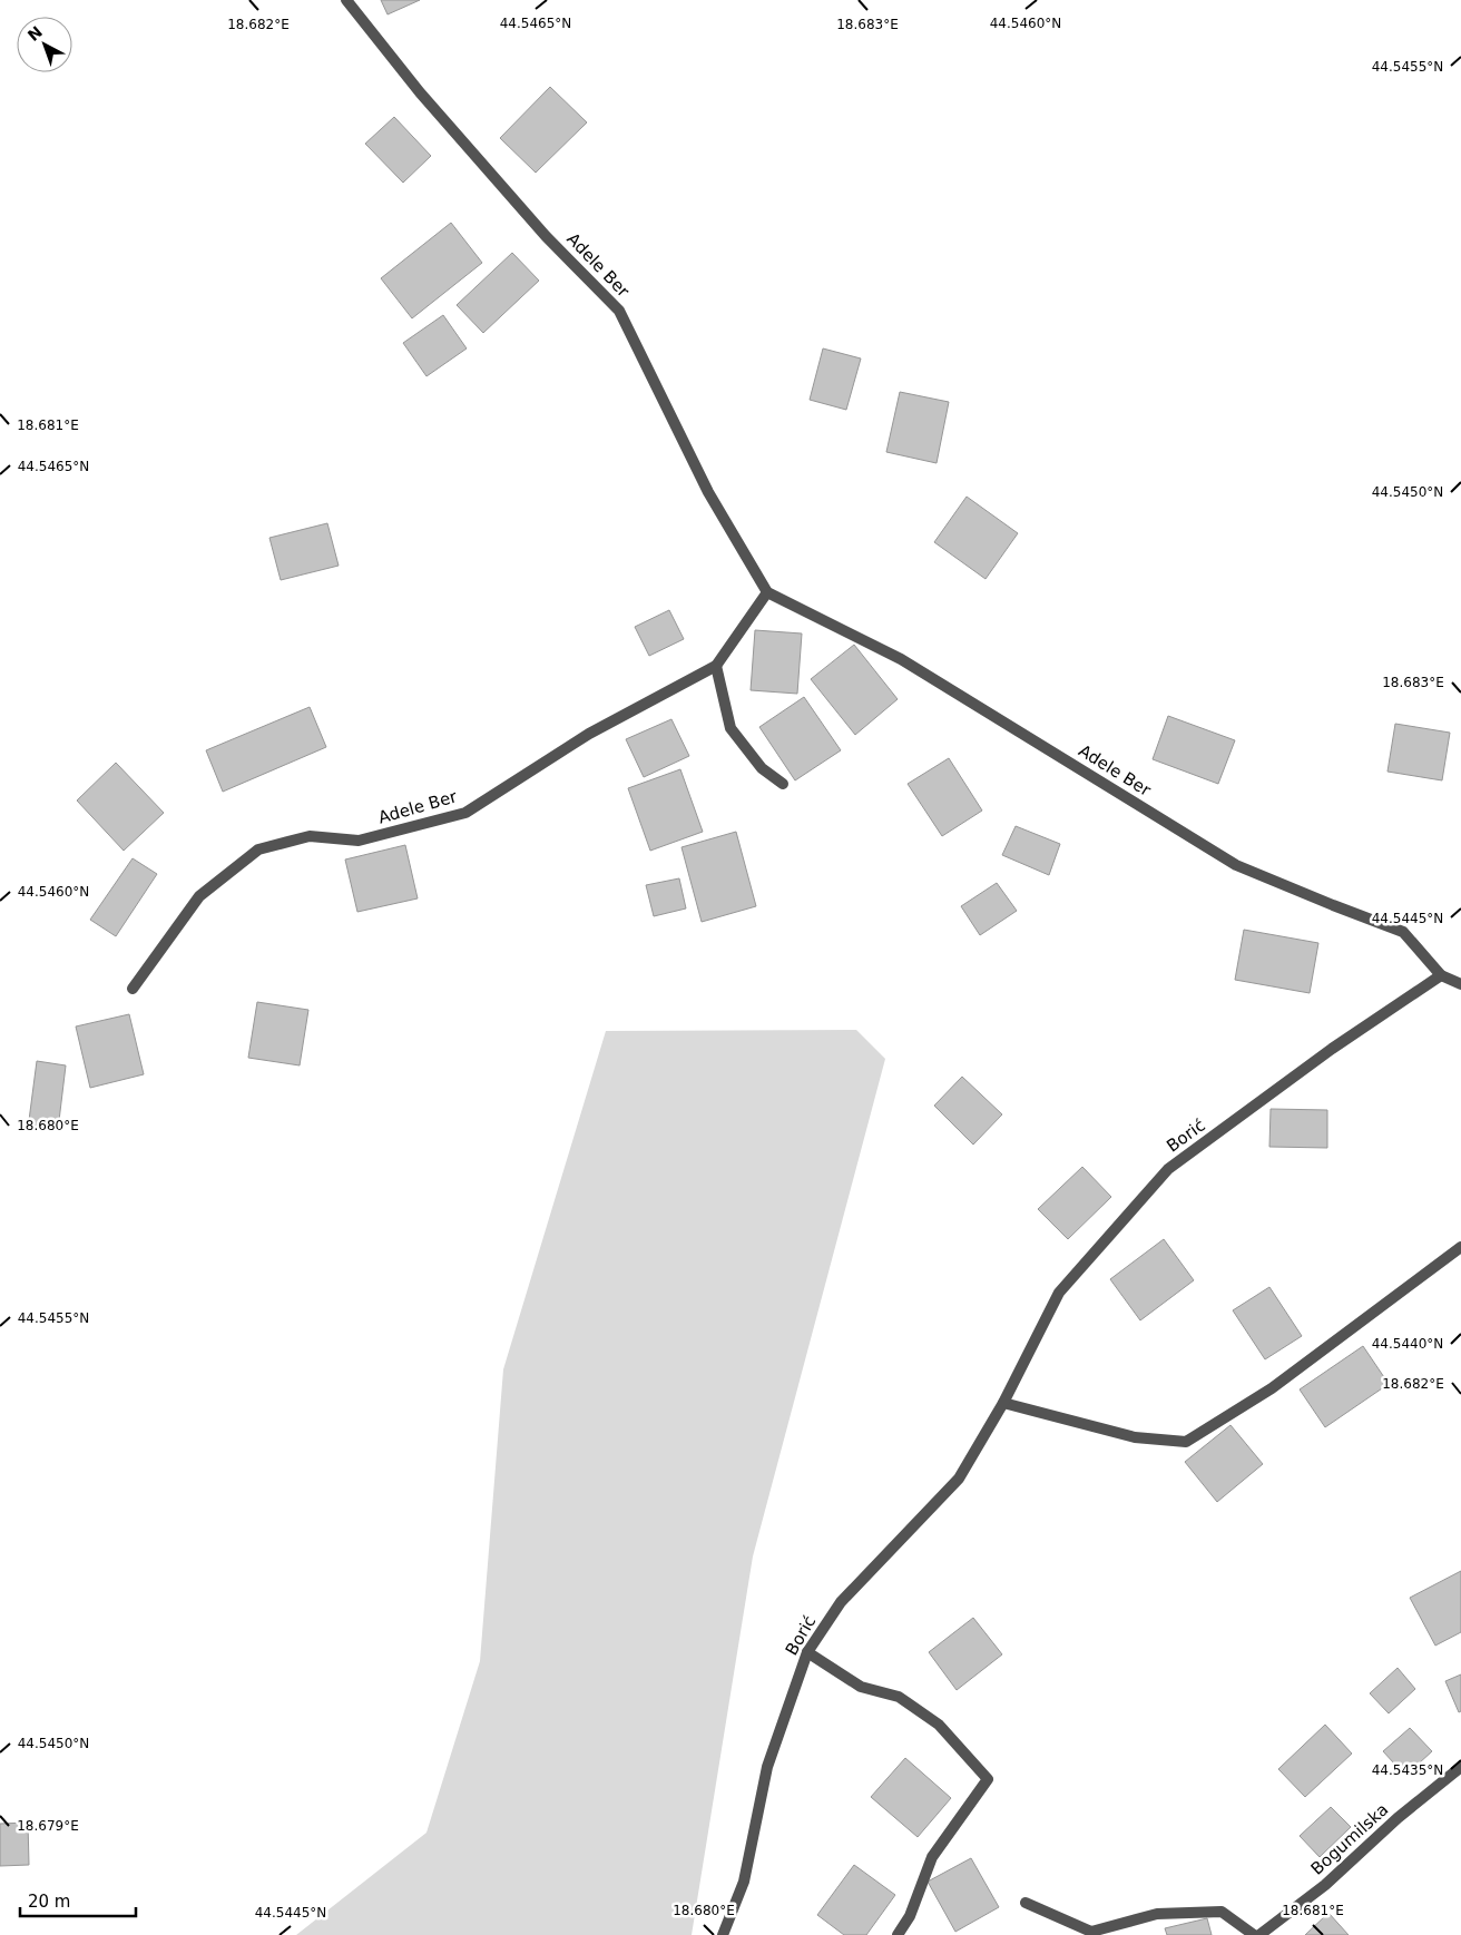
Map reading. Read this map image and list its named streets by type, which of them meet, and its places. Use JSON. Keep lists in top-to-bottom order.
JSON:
{
  "streets": {
    "street": ["Adele Ber", "Borić", "Bogumilska"]
  },
  "crossings": [
    ["Adele Ber", "Borić"]
  ],
  "scale_bar": "20 m",
  "north": "top left",
  "coordinates": [
    "44.5465°N",
    "44.5460°N",
    "18.682°E",
    "18.683°E",
    "44.5455°N",
    "18.681°E",
    "44.5450°N",
    "44.5445°N",
    "18.680°E",
    "44.5440°N",
    "44.5435°N",
    "18.679°E"
  ]
}
